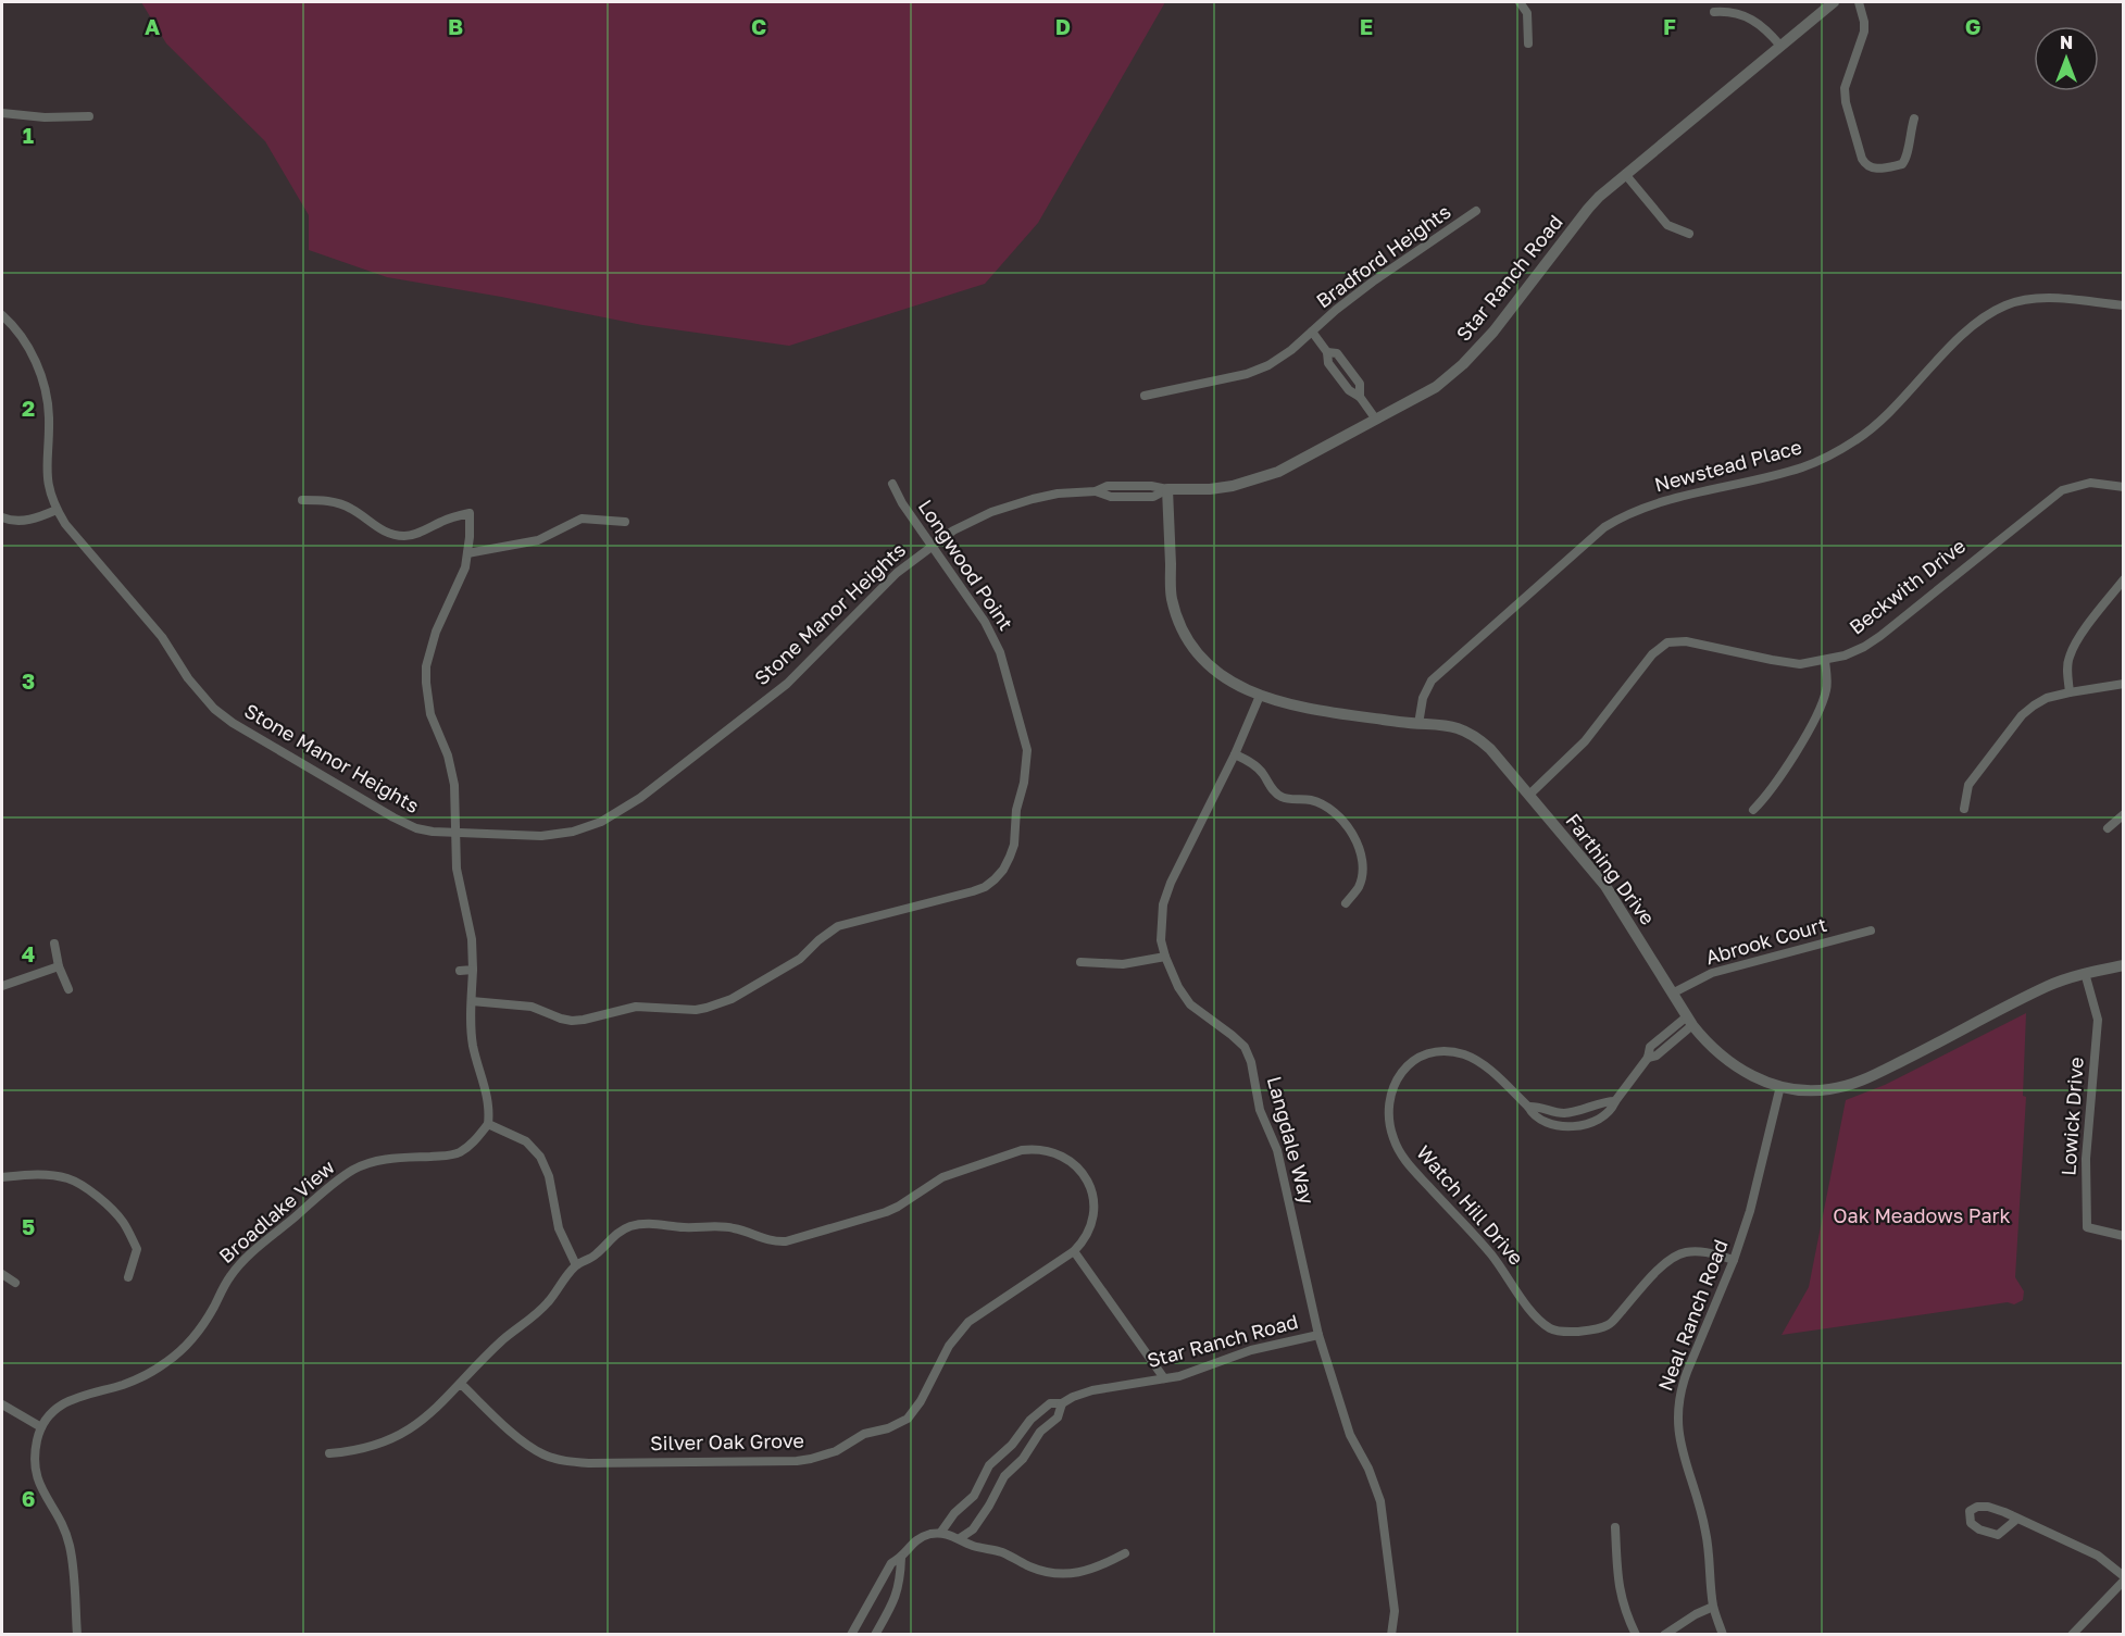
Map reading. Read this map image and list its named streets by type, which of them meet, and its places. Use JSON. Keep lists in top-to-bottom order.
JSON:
{
  "streets": {
    "street": [
      "Bradford Heights",
      "Star Ranch Road",
      "Newstead Place",
      "Longwood Point",
      "Beckwith Drive",
      "Stone Manor Heights",
      "Farthing Drive",
      "Abrook Court",
      "Lowick Drive",
      "Langdale Way",
      "Watch Hill Drive",
      "Broadlake View",
      "Neal Ranch Road",
      "Silver Oak Grove"
    ]
  },
  "crossings": [
    ["Bradford Heights", "Star Ranch Road"],
    ["Star Ranch Road", "Stone Manor Heights"],
    ["Star Ranch Road", "Farthing Drive"],
    ["Star Ranch Road", "Langdale Way"],
    ["Newstead Place", "Farthing Drive"],
    ["Longwood Point", "Stone Manor Heights"],
    ["Beckwith Drive", "Farthing Drive"],
    ["Stone Manor Heights", "Farthing Drive"],
    ["Farthing Drive", "Abrook Court"],
    ["Farthing Drive", "Lowick Drive"],
    ["Farthing Drive", "Langdale Way"],
    ["Farthing Drive", "Watch Hill Drive"],
    ["Farthing Drive", "Neal Ranch Road"],
    ["Watch Hill Drive", "Neal Ranch Road"]
  ],
  "parks": ["Oak Meadows Park"],
  "north": "top",
  "grid": {
    "columns": [
      "A",
      "B",
      "C",
      "D",
      "E",
      "F",
      "G"
    ],
    "rows": [
      "1",
      "2",
      "3",
      "4",
      "5",
      "6"
    ]
  }
}
